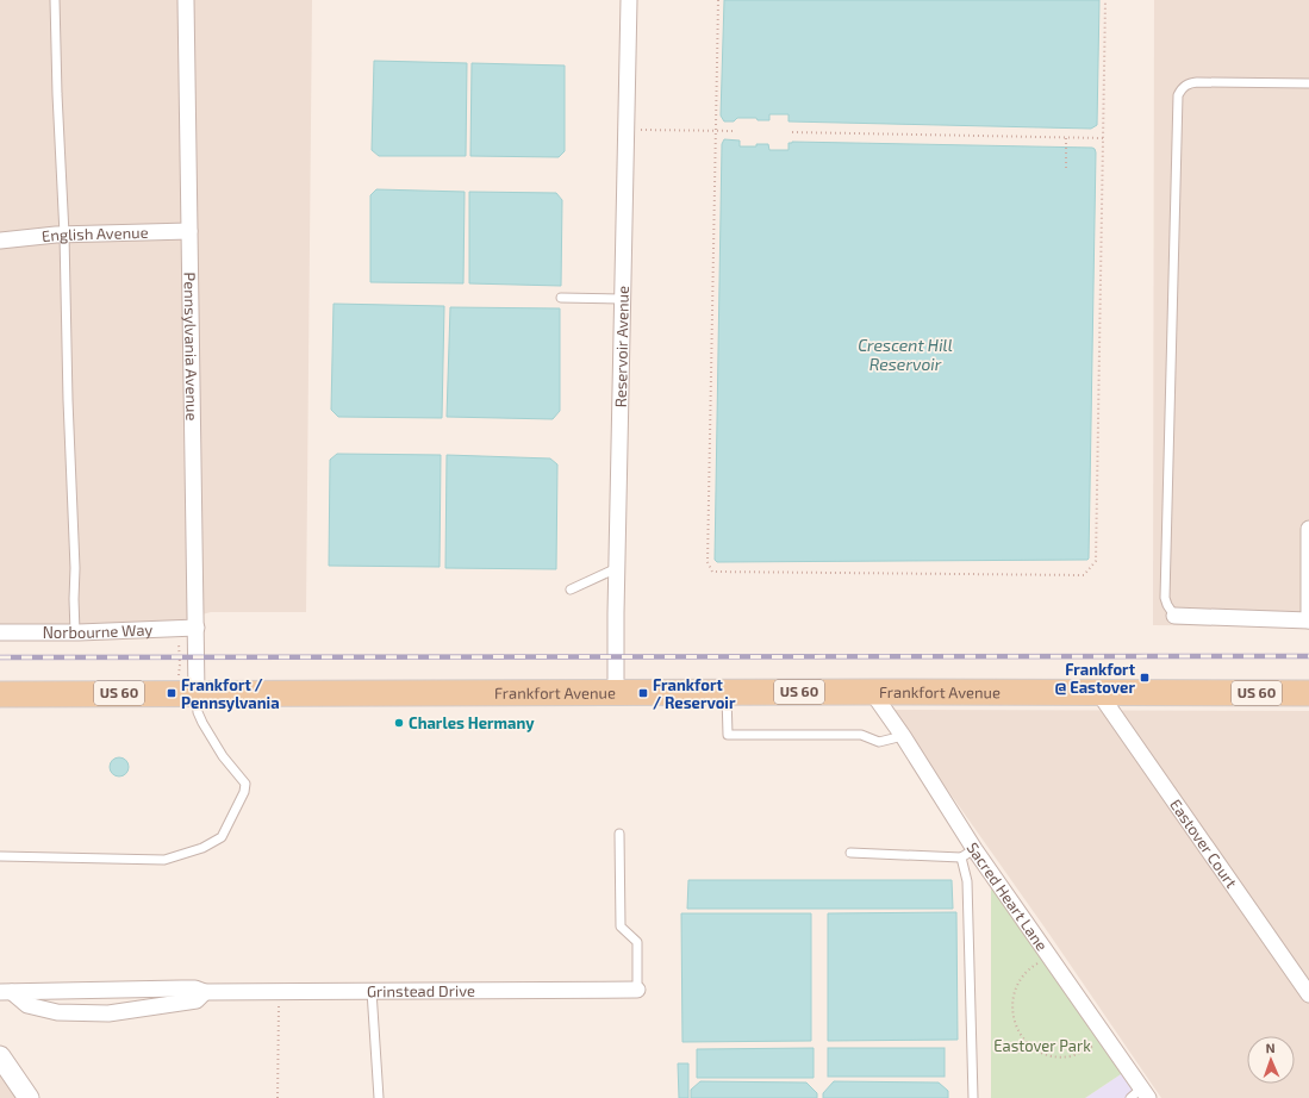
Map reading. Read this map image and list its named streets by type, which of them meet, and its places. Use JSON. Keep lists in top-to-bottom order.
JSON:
{
  "streets": {
    "main road": ["US 60", "Frankfort Avenue"],
    "street": [
      "English Avenue",
      "Pennsylvania Avenue",
      "Reservoir Avenue",
      "Norbourne Way",
      "Eastover Court",
      "Sacred Heart Lane",
      "Grinstead Drive"
    ]
  },
  "crossings": [
    ["English Avenue", "Pennsylvania Avenue"],
    ["Pennsylvania Avenue", "Norbourne Way"],
    ["Pennsylvania Avenue", "Frankfort Avenue"],
    ["Reservoir Avenue", "Frankfort Avenue"],
    ["Frankfort Avenue", "Eastover Court"],
    ["Frankfort Avenue", "Sacred Heart Lane"]
  ],
  "water": ["Crescent Hill Reservoir"],
  "parks": ["Eastover Park"],
  "places": {
    "transit": ["Frankfort @ Eastover", "Frankfort / Pennsylvania", "Frankfort / Reservoir"],
    "other": ["Charles Hermany"]
  },
  "north": "top"
}
